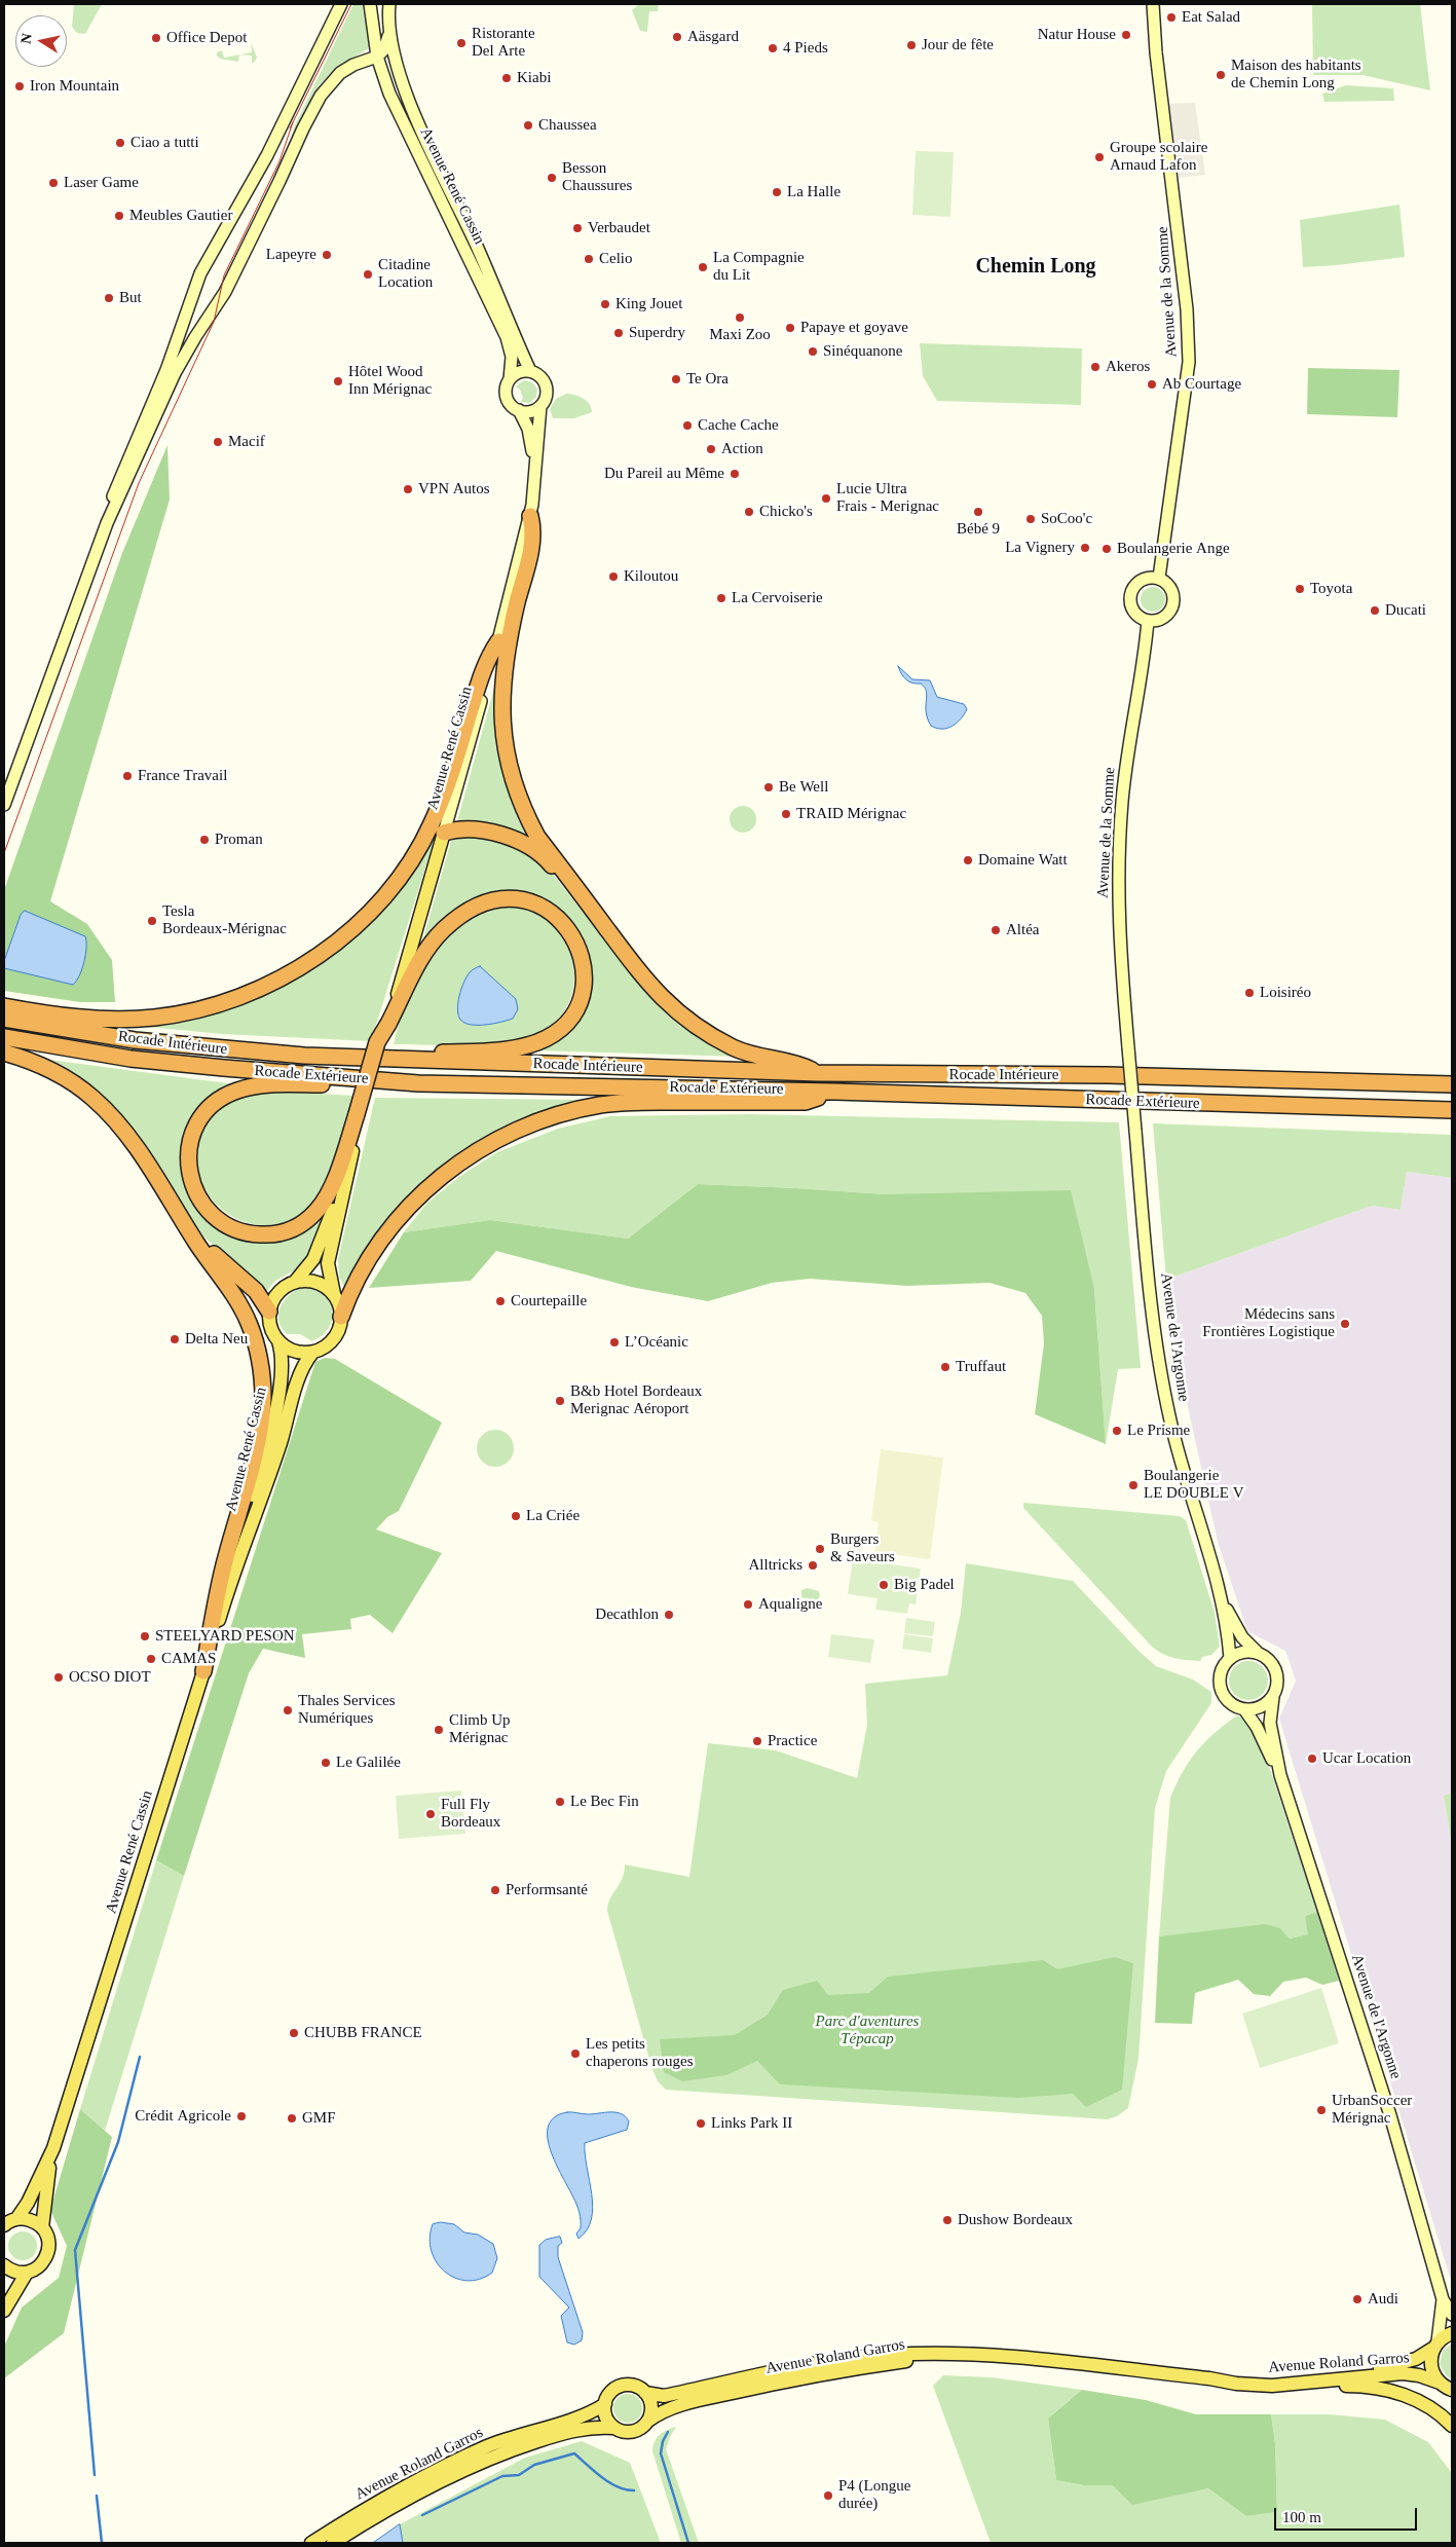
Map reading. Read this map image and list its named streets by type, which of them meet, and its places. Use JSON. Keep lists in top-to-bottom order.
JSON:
{
  "streets": {
    "highway": ["Rocade Intérieure", "Rocade Extérieure"],
    "main road": [
      "Avenue René Cassin",
      "Avenue de la Somme",
      "Avenue de l'Argonne",
      "Avenue Roland Garros"
    ]
  },
  "crossings": [
    ["Avenue de la Somme", "Avenue de l'Argonne"]
  ],
  "districts": ["Chemin Long"],
  "parks": ["Parc d'aventures Tépacap"],
  "places": [
    "Eat Salad",
    "Natur House",
    "Aäsgard",
    "Office Depot",
    "Ristorante Del Arte",
    "Jour de fête",
    "4 Pieds",
    "Maison des habitants de Chemin Long",
    "Kiabi",
    "Iron Mountain",
    "Chaussea",
    "Ciao a tutti",
    "Groupe scolaire Arnaud Lafon",
    "Besson Chaussures",
    "Laser Game",
    "La Halle",
    "Meubles Gautier",
    "Verbaudet",
    "Lapeyre",
    "Celio",
    "La Compagnie du Lit",
    "Citadine Location",
    "But",
    "King Jouet",
    "Maxi Zoo",
    "Papaye et goyave",
    "Superdry",
    "Sinéquanone",
    "Akeros",
    "Te Ora",
    "Hôtel Wood Inn Mérignac",
    "Ab Courtage",
    "Cache Cache",
    "Macif",
    "Action",
    "Du Pareil au Même",
    "VPN Autos",
    "Lucie Ultra Frais - Merignac",
    "Chicko's",
    "Bébé 9",
    "SoCoo'c",
    "La Vignery",
    "Boulangerie Ange",
    "Kiloutou",
    "Toyota",
    "La Cervoiserie",
    "Ducati",
    "France Travail",
    "Be Well",
    "TRAID Mérignac",
    "Proman",
    "Domaine Watt",
    "Tesla Bordeaux-Mérignac",
    "Altéa",
    "Loisiréo",
    "Courtepaille",
    "Médecins sans Frontières Logistique",
    "Delta Neu",
    "L’Océanic",
    "Truffaut",
    "B&b Hotel Bordeaux Merignac Aéroport",
    "Le Prisme",
    "Boulangerie LE DOUBLE V",
    "La Criée",
    "Burgers & Saveurs",
    "Alltricks",
    "Big Padel",
    "Aqualigne",
    "Decathlon",
    "STEELYARD PESON",
    "CAMAS",
    "OCSO DIOT",
    "Thales Services Numériques",
    "Climb Up Mérignac",
    "Practice",
    "Ucar Location",
    "Le Galilée",
    "Le Bec Fin",
    "Full Fly Bordeaux",
    "Performsanté",
    "CHUBB FRANCE",
    "Les petits chaperons rouges",
    "UrbanSoccer Mérignac",
    "Crédit Agricole",
    "GMF",
    "Links Park II",
    "Dushow Bordeaux",
    "Audi",
    "P4 (Longue durée)"
  ],
  "scale_bar": "100 m",
  "north": "left"
}
